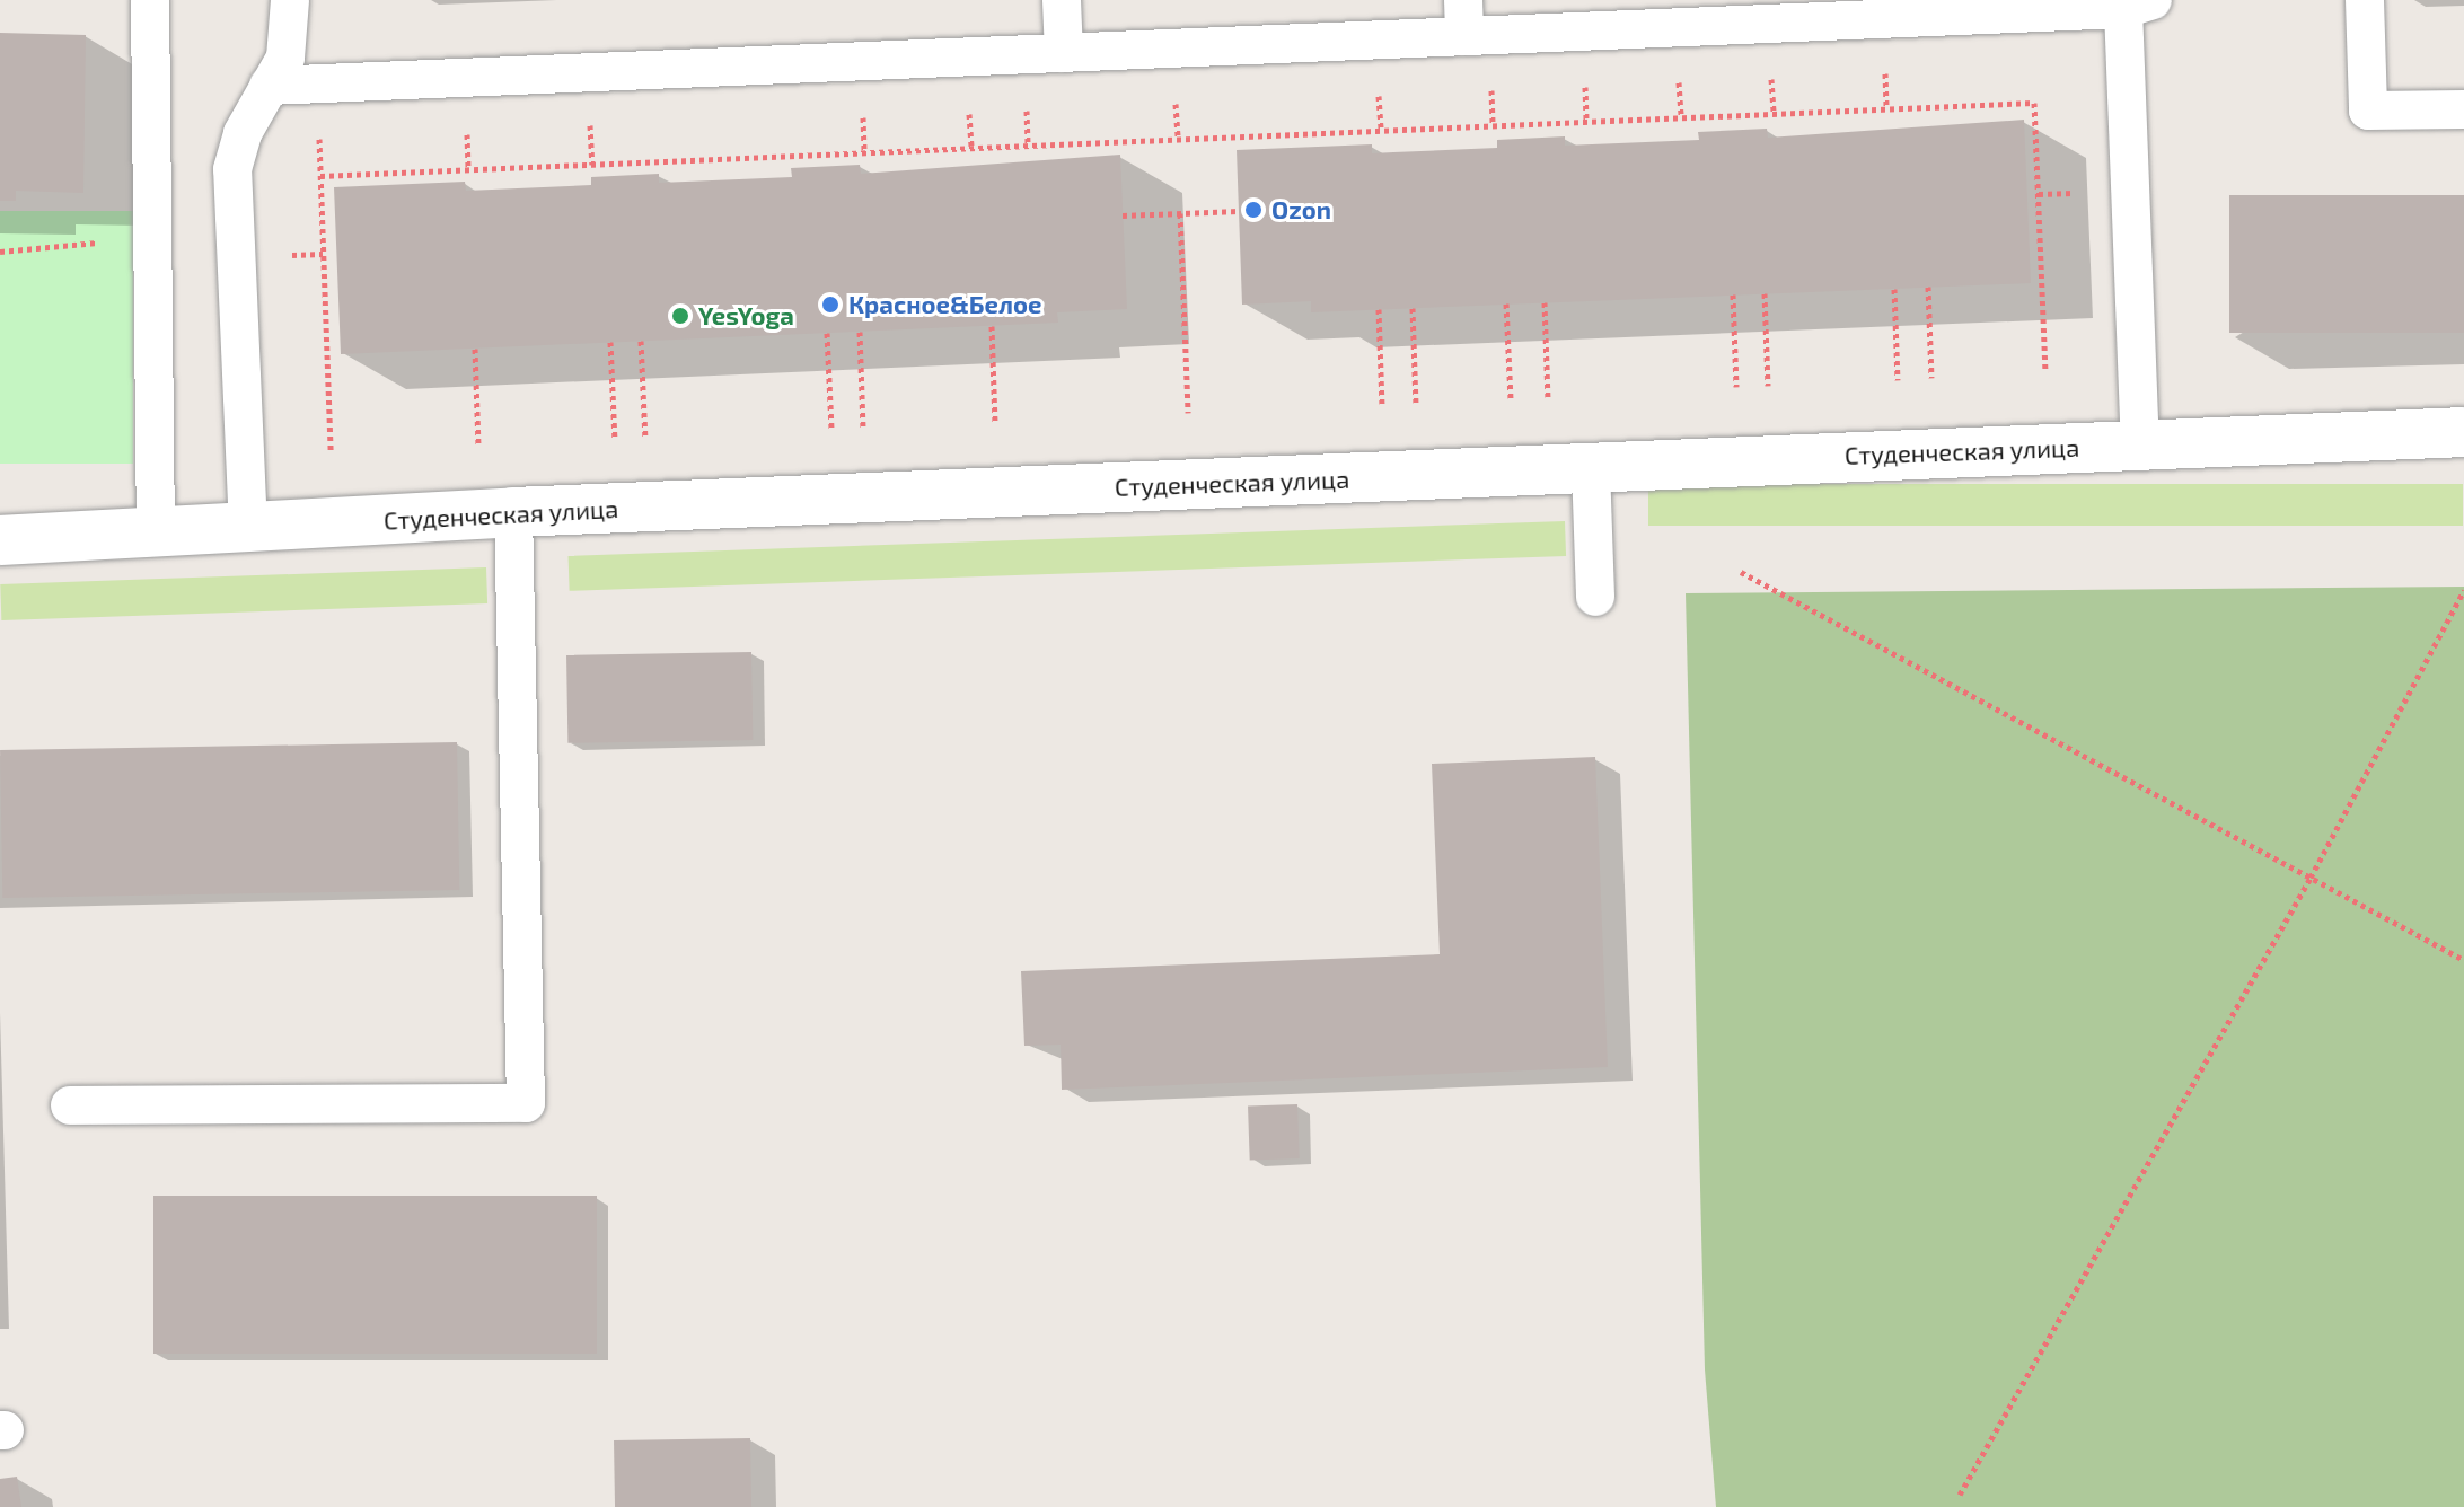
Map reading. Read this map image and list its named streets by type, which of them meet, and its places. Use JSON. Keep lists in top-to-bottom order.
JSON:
{
  "streets": {
    "street": ["Студенческая улица"]
  },
  "places": ["Ozon", "Красное&Белое", "YesYoga"]
}
